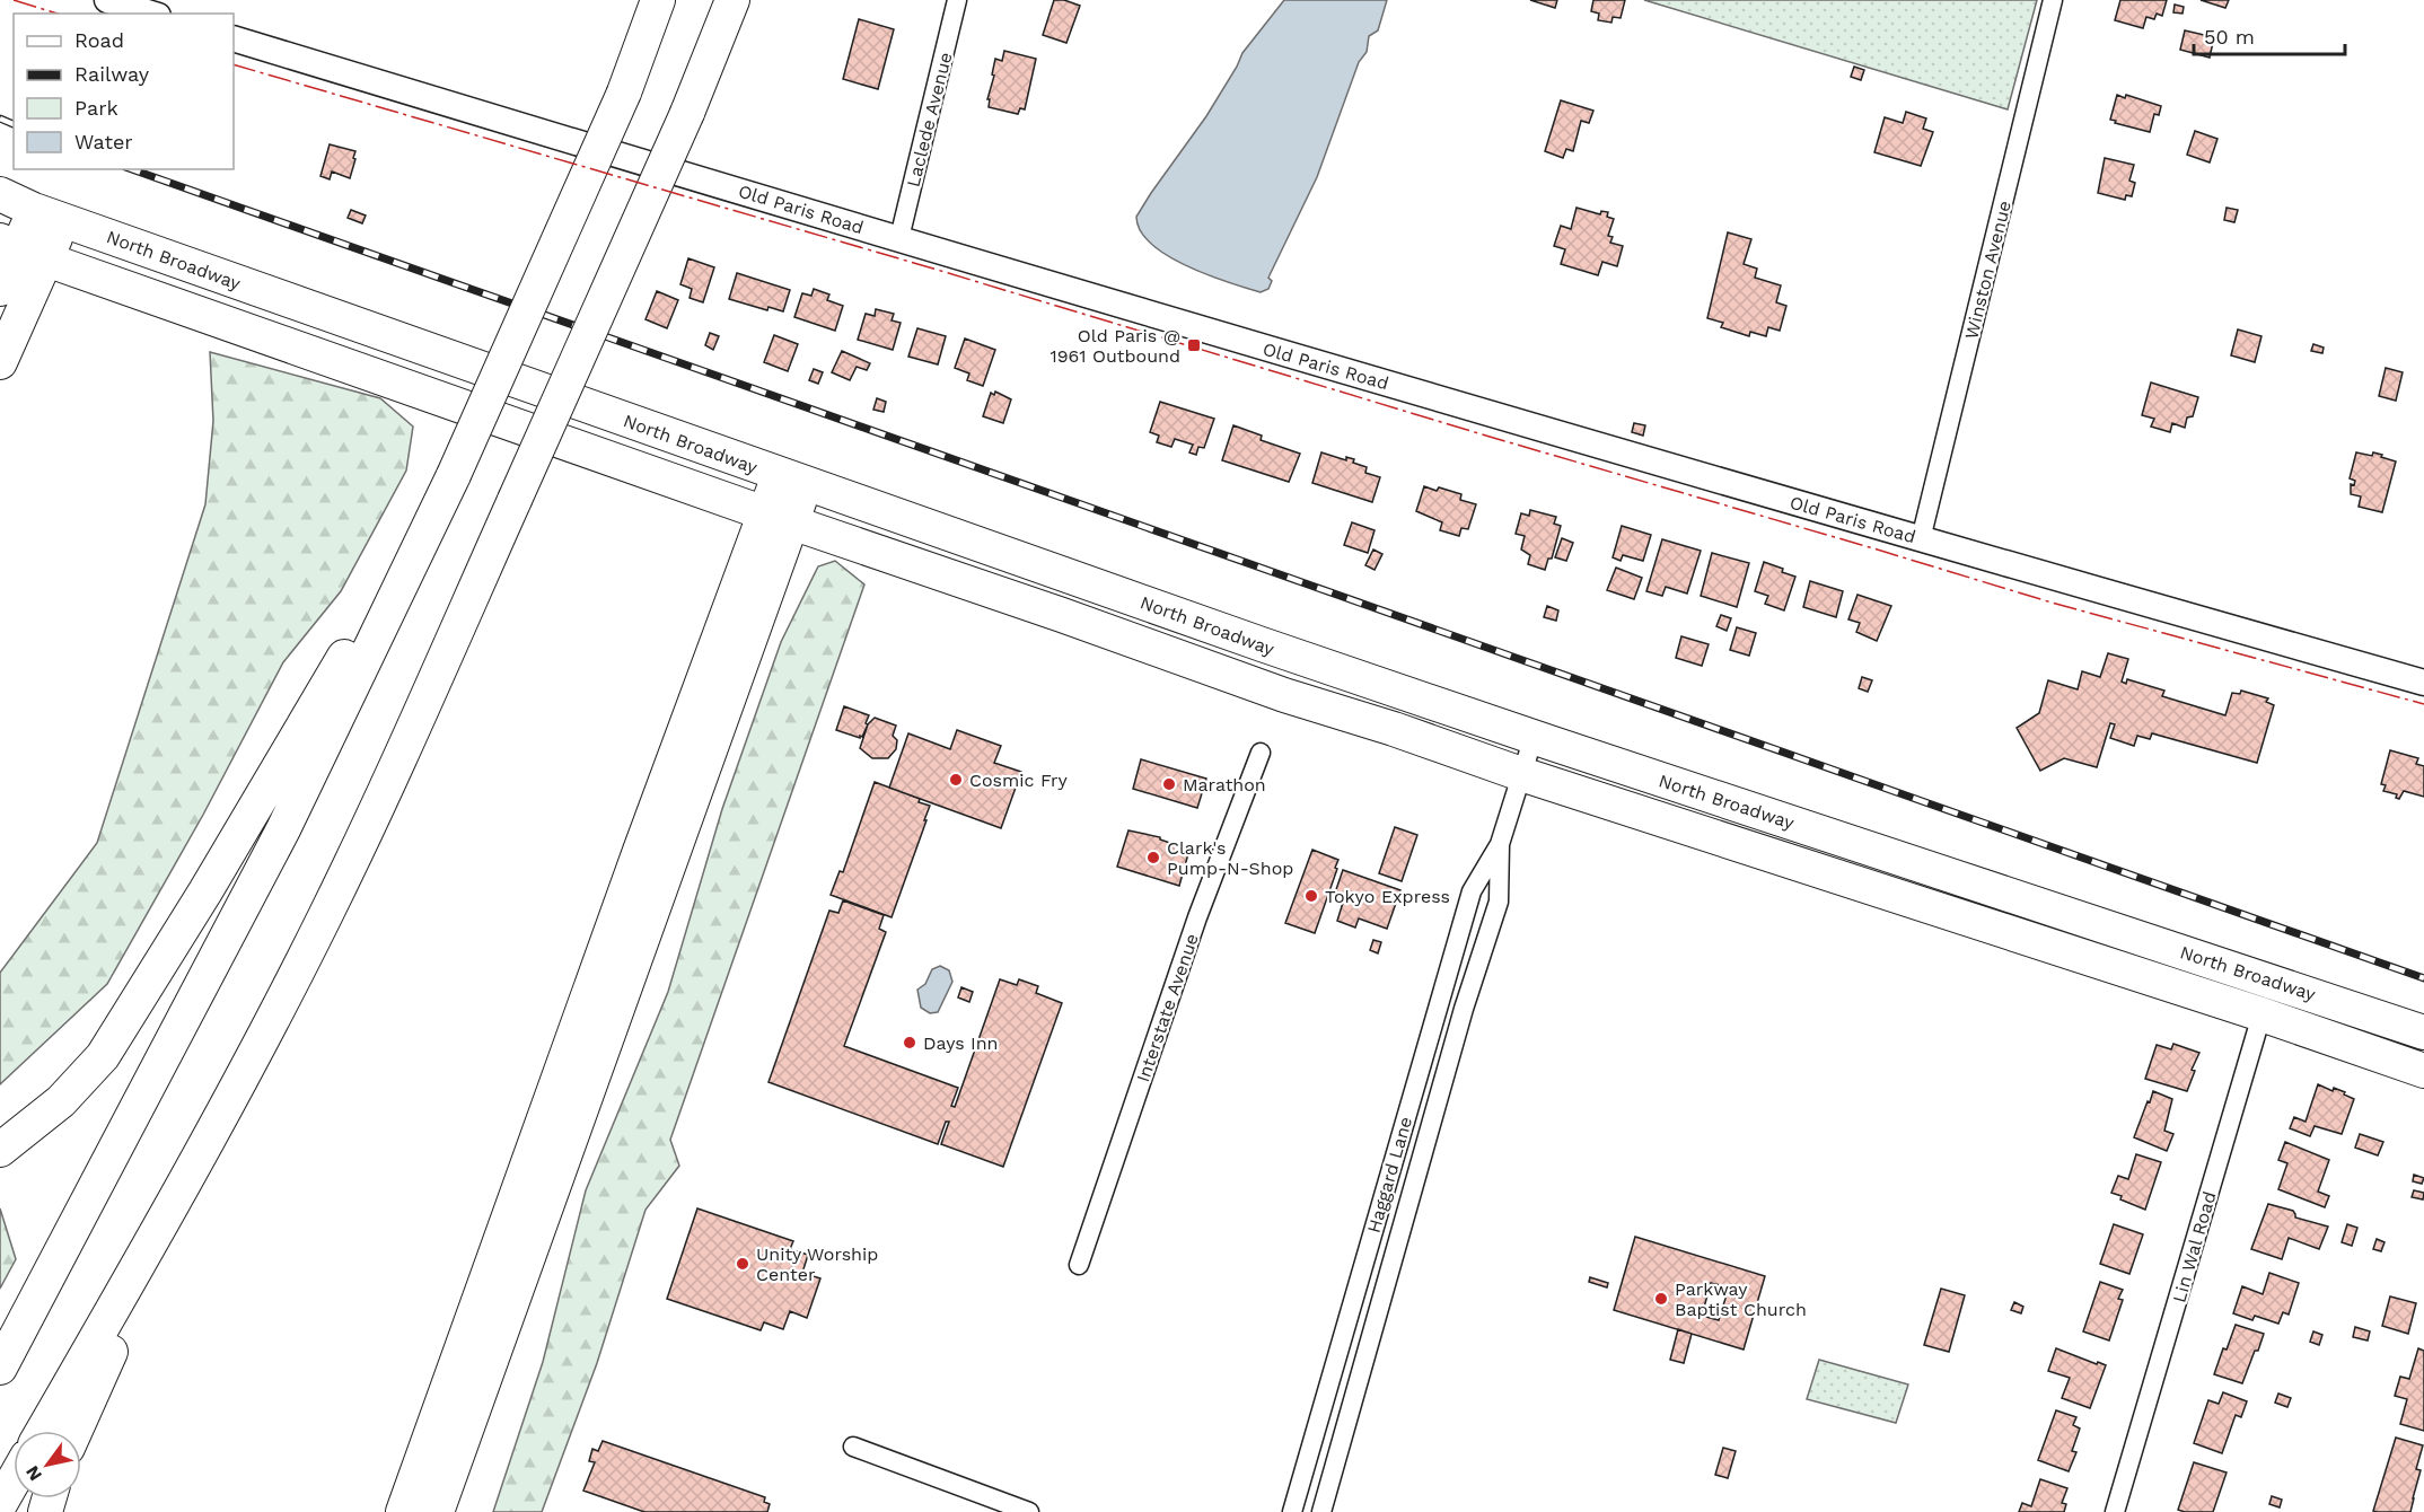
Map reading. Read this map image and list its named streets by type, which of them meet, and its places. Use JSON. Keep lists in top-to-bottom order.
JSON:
{
  "streets": {
    "highway": ["North Broadway"],
    "street": [
      "Laclede Avenue",
      "Old Paris Road",
      "Winston Avenue",
      "Interstate Avenue",
      "Haggard Lane",
      "Lin Wal Road"
    ]
  },
  "crossings": [
    ["Laclede Avenue", "Old Paris Road"],
    ["Old Paris Road", "Winston Avenue"],
    ["North Broadway", "Haggard Lane"],
    ["North Broadway", "Lin Wal Road"]
  ],
  "places": {
    "transit": ["Old Paris @ 1961 Outbound"],
    "other": [
      "Cosmic Fry",
      "Marathon",
      "Clark's Pump-N-Shop",
      "Tokyo Express",
      "Days Inn",
      "Unity Worship Center",
      "Parkway Baptist Church"
    ]
  },
  "legend": [
    "Road",
    "Railway",
    "Park",
    "Water"
  ],
  "scale_bar": "50 m",
  "north": "bottom left"
}
